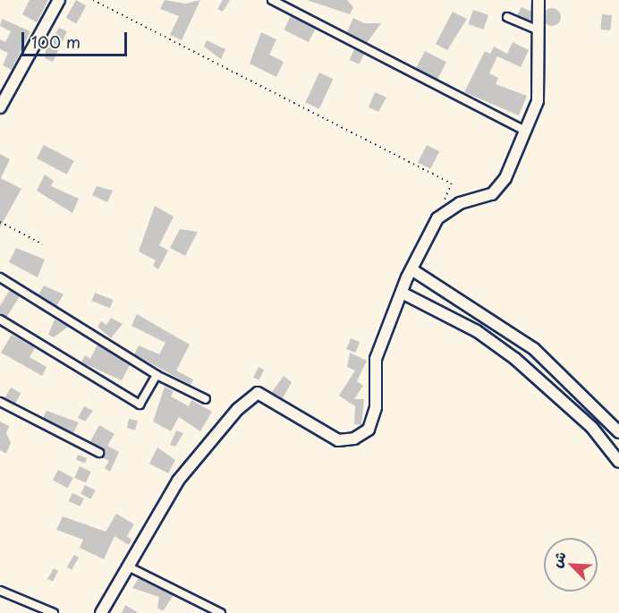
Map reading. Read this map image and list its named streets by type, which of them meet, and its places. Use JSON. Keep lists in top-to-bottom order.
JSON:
{
  "scale_bar": "100 m",
  "north": "top left"
}
